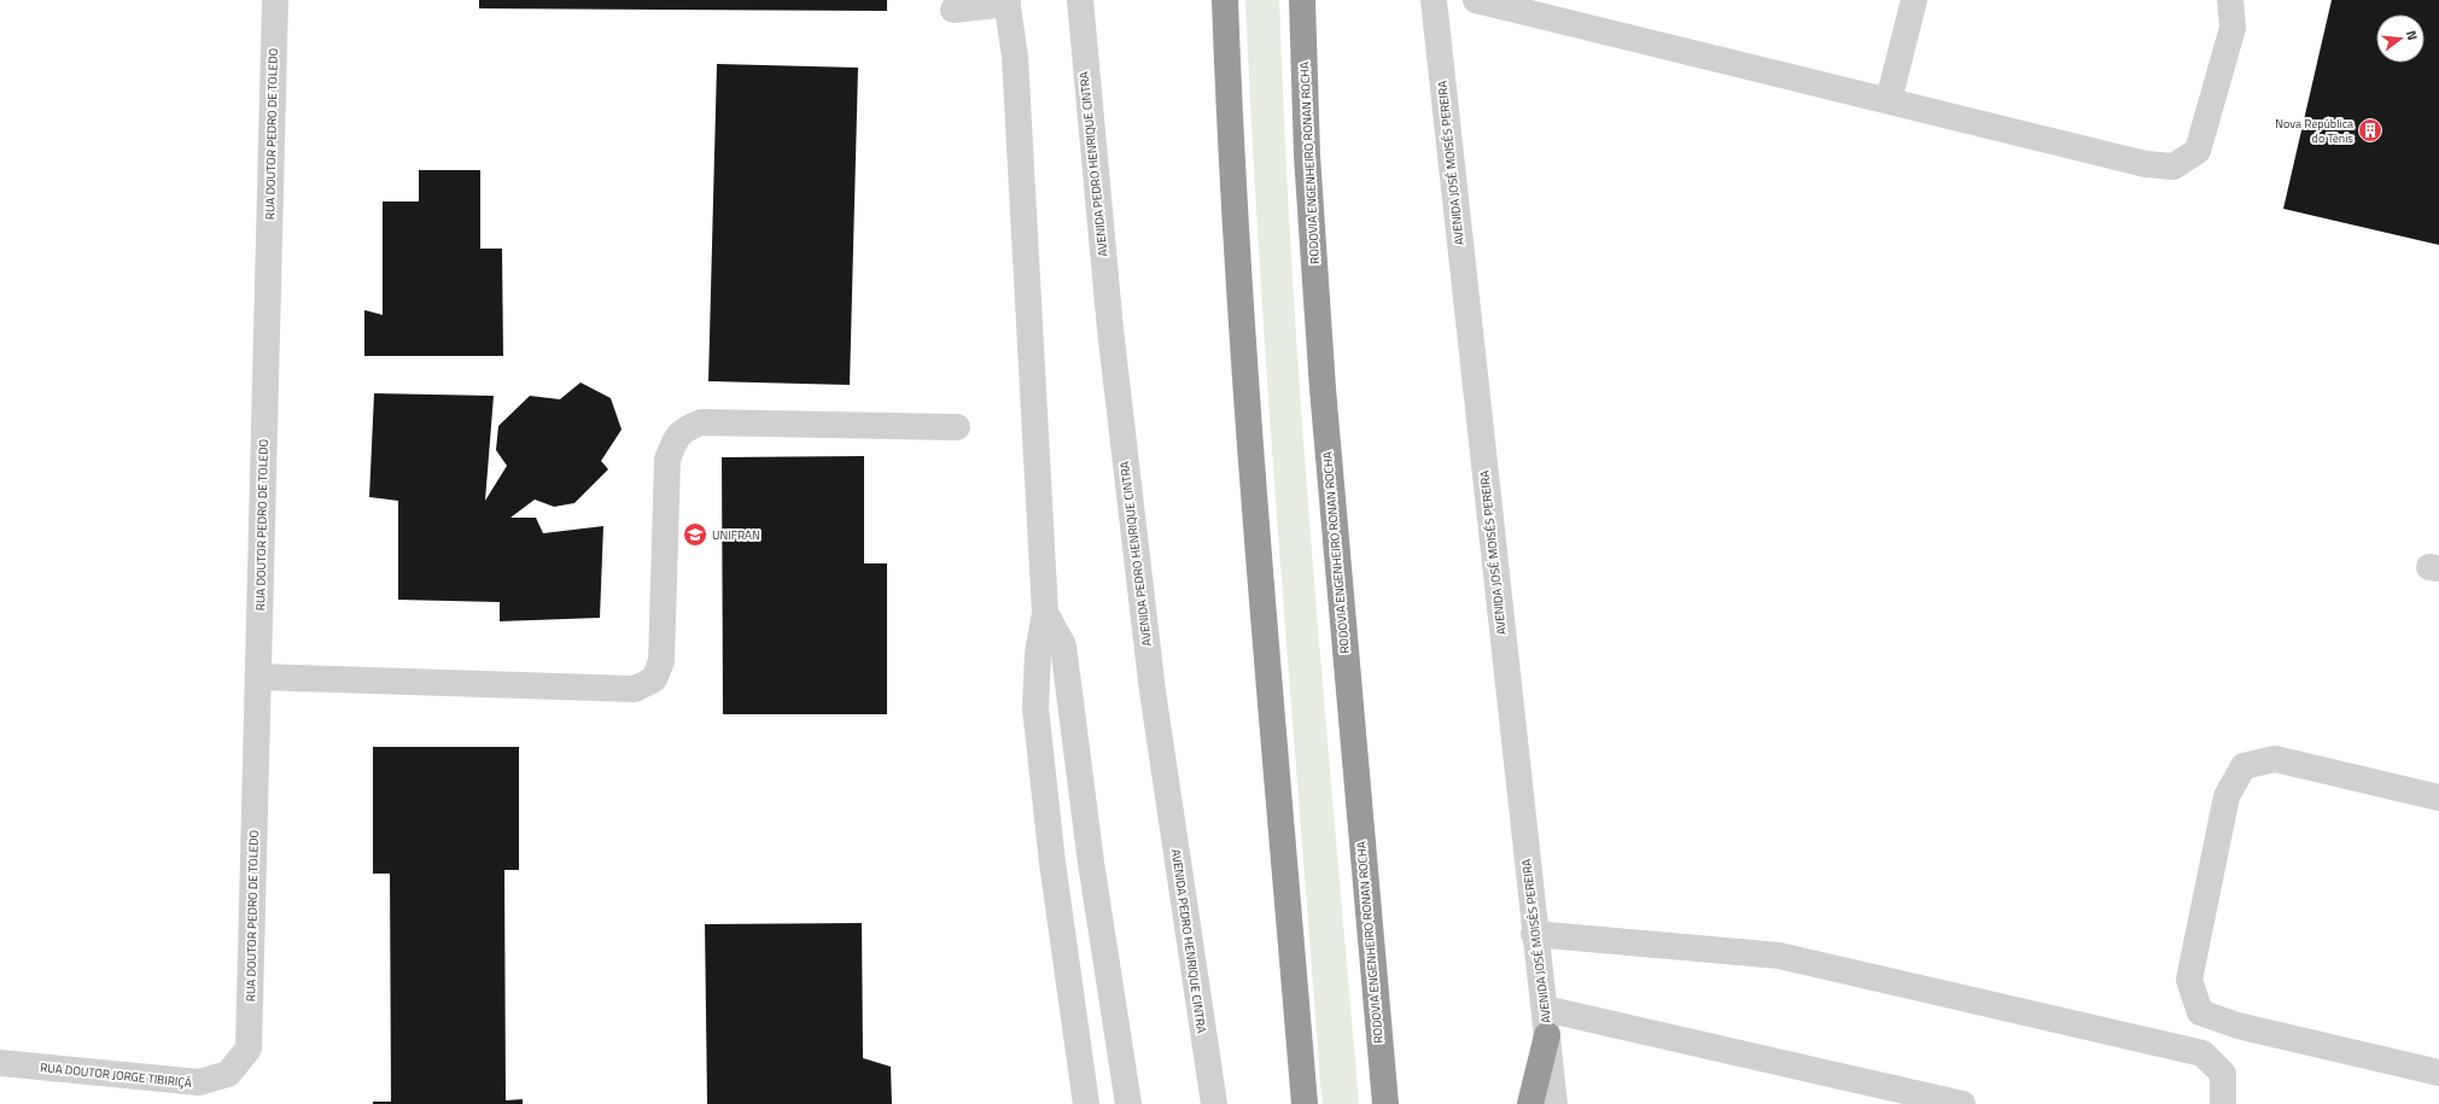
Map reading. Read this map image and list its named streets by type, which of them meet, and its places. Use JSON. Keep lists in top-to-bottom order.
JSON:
{
  "streets": {
    "highway": ["RODOVIA ENGENHEIRO RONAN ROCHA"],
    "street": [
      "RUA DOUTOR PEDRO DE TOLEDO",
      "AVENIDA JOSÉ MOISÉS PEREIRA",
      "AVENIDA PEDRO HENRIQUE CINTRA",
      "RUA DOUTOR JORGE TIBIRIÇÁ"
    ]
  },
  "crossings": [
    ["RUA DOUTOR PEDRO DE TOLEDO", "RUA DOUTOR JORGE TIBIRIÇÁ"]
  ],
  "places": {
    "building": ["Nova República do Tênis"],
    "school or university": ["UNIFRAN"]
  },
  "north": "right"
}
